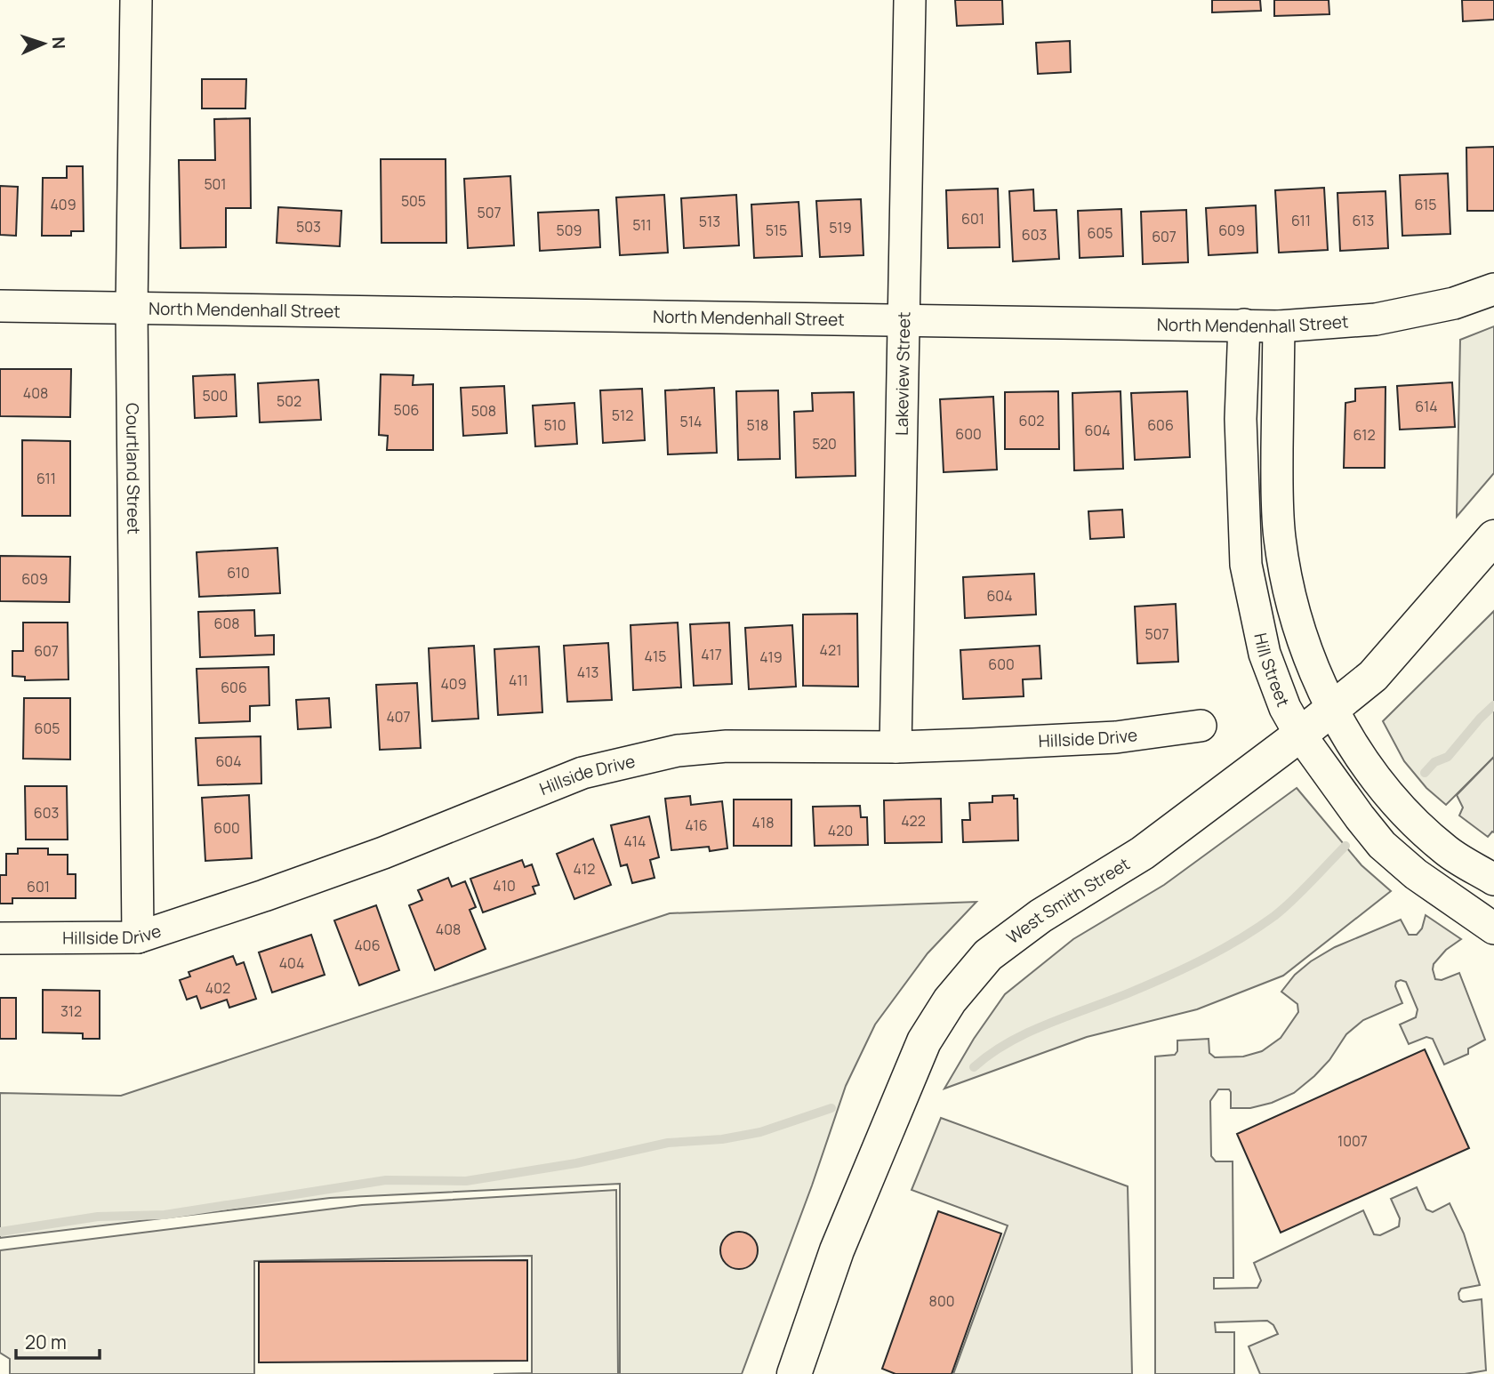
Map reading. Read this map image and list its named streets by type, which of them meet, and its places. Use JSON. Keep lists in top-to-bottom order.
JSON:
{
  "streets": {
    "main road": ["West Smith Street"],
    "street": [
      "North Mendenhall Street",
      "Lakeview Street",
      "Courtland Street",
      "Hill Street",
      "Hillside Drive"
    ]
  },
  "crossings": [
    ["North Mendenhall Street", "Lakeview Street"],
    ["North Mendenhall Street", "Courtland Street"],
    ["North Mendenhall Street", "Hill Street"],
    ["Lakeview Street", "Hillside Drive"],
    ["Courtland Street", "Hillside Drive"],
    ["Hill Street", "West Smith Street"]
  ],
  "house_numbers": [
    "501",
    "505",
    "409",
    "615",
    "507",
    "601",
    "611",
    "613",
    "513",
    "511",
    "503",
    "519",
    "509",
    "515",
    "609",
    "605",
    "603",
    "607",
    "408",
    "500",
    "502",
    "614",
    "506",
    "508",
    "512",
    "602",
    "514",
    "510",
    "518",
    "606",
    "604",
    "600",
    "612",
    "520",
    "611",
    "610",
    "609",
    "604",
    "608",
    "507",
    "421",
    "607",
    "417",
    "415",
    "419",
    "600",
    "413",
    "411",
    "409",
    "606",
    "407",
    "605",
    "604",
    "603",
    "422",
    "418",
    "416",
    "600",
    "420",
    "414",
    "412",
    "410",
    "601",
    "408",
    "406",
    "404",
    "402",
    "312",
    "1007",
    "800"
  ],
  "scale_bar": "20 m",
  "north": "right"
}
